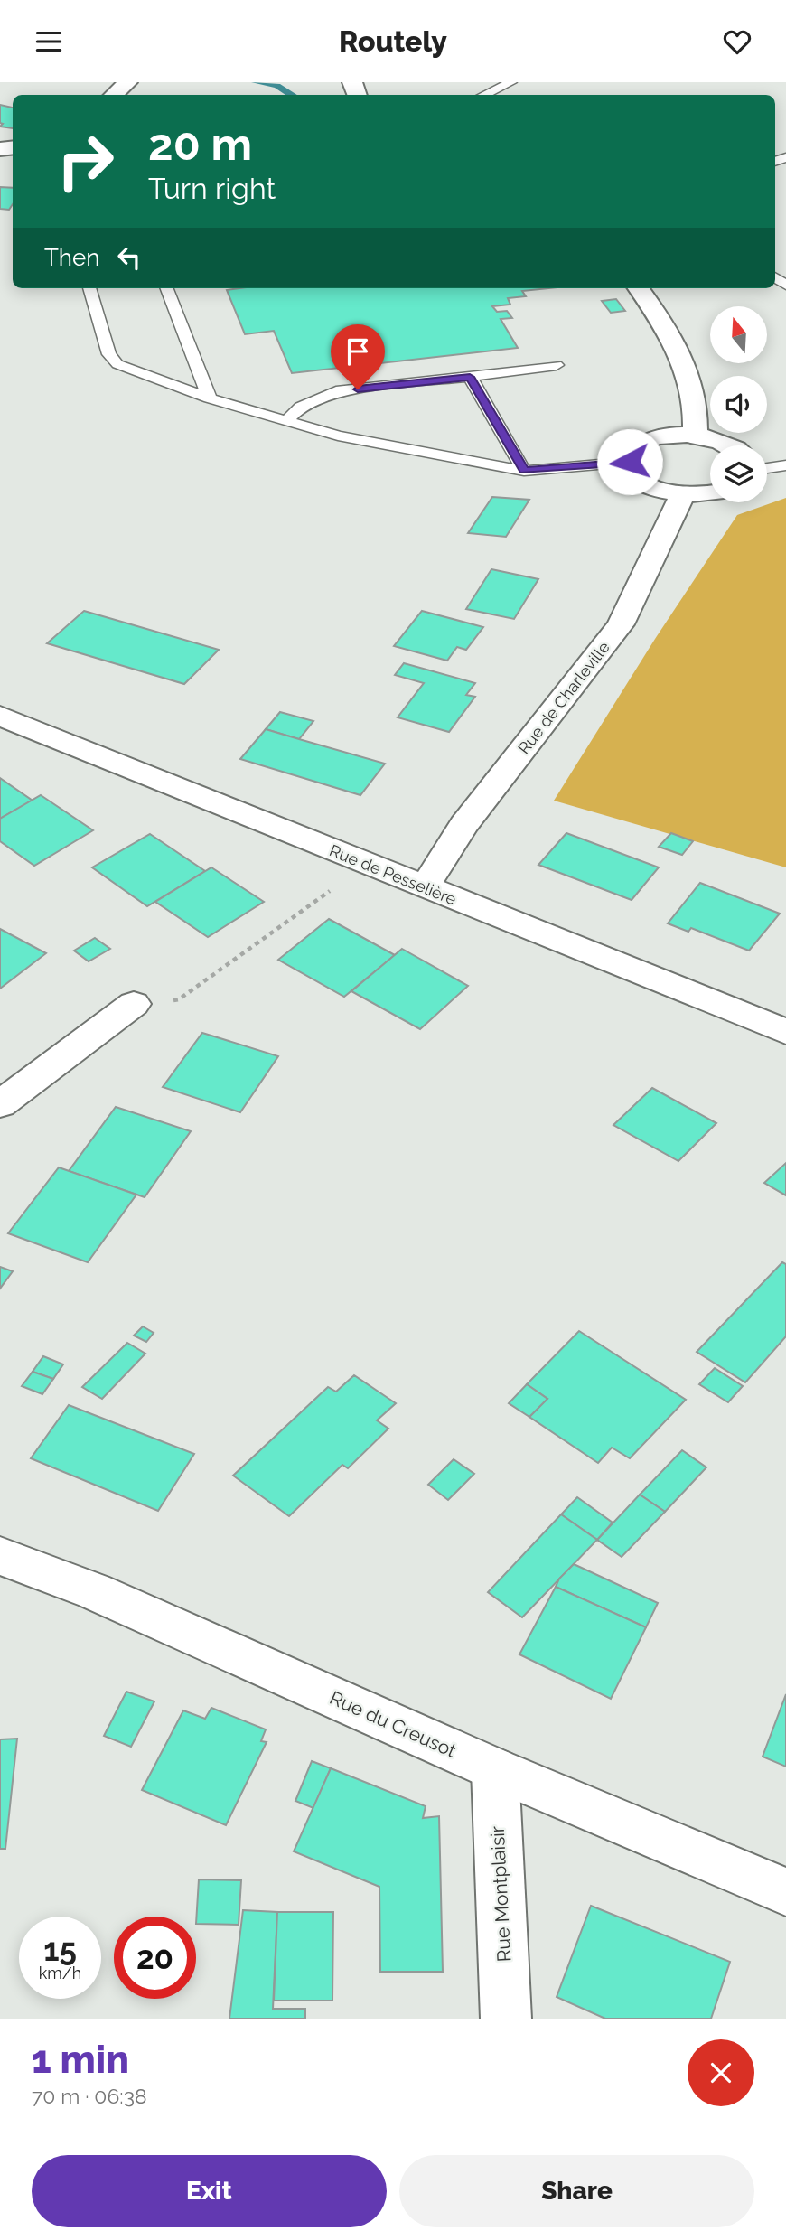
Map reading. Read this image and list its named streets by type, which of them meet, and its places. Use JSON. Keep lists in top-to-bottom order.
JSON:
{
  "streets": {
    "street": [
      "Rue de Charleville",
      "Rue de Pesselière",
      "Rue du Creusot",
      "Rue Montplaisir"
    ]
  },
  "crossings": [
    ["Rue de Charleville", "Rue de Pesselière"],
    ["Rue du Creusot", "Rue Montplaisir"]
  ],
  "north": "top",
  "page": {
    "header": "Routely",
    "turn": ["20 m", "Turn right"],
    "then": "Then",
    "speed": "15 km/h",
    "limit": "20",
    "heading": ["1 min", "70 m · 06:38"],
    "buttons": ["Exit", "Share"]
  }
}
